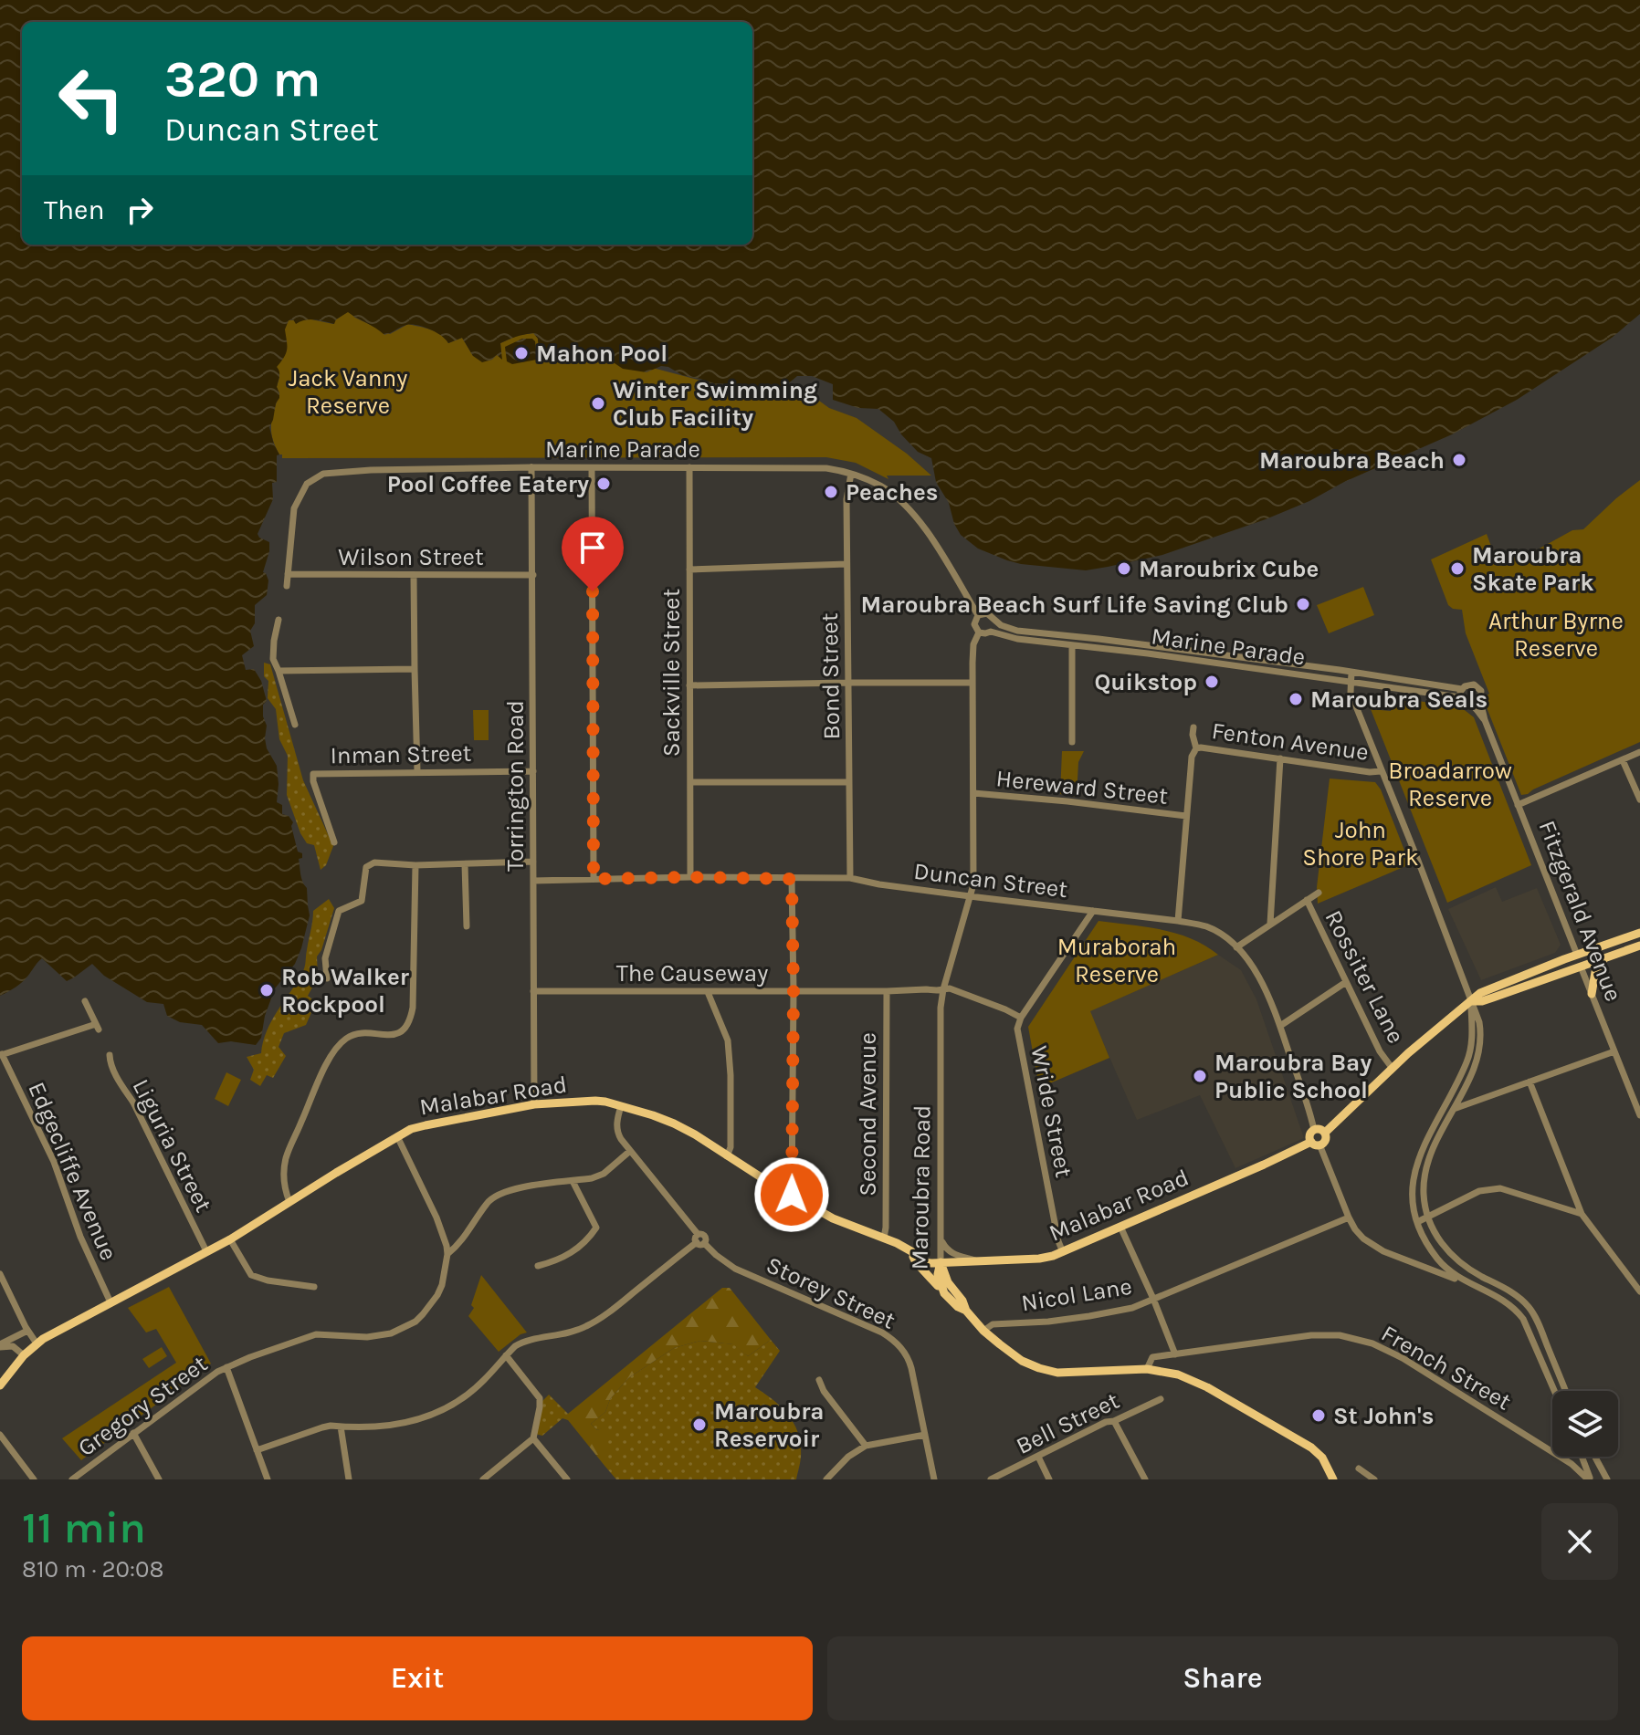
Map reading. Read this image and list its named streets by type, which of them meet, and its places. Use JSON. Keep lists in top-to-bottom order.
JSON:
{
  "streets": {
    "main road": ["Fitzgerald Avenue", "Malabar Road", "Maroubra Road"],
    "street": [
      "Marine Parade",
      "Wilson Street",
      "Sackville Street",
      "Bond Street",
      "Fenton Avenue",
      "Inman Street",
      "Torrington Road",
      "Hereward Street",
      "Duncan Street",
      "The Causeway",
      "Rossiter Lane",
      "Wride Street",
      "Second Avenue",
      "Liguria Street",
      "Edgecliffe Avenue",
      "Storey Street",
      "Nicol Lane",
      "French Street",
      "Gregory Street",
      "Bell Street"
    ]
  },
  "crossings": [
    ["Marine Parade", "Wilson Street"],
    ["Marine Parade", "Sackville Street"],
    ["Marine Parade", "Bond Street"],
    ["Marine Parade", "Torrington Road"],
    ["Marine Parade", "Fitzgerald Avenue"],
    ["Marine Parade", "Maroubra Road"],
    ["Wilson Street", "Torrington Road"],
    ["Sackville Street", "Duncan Street"],
    ["Bond Street", "Duncan Street"],
    ["Inman Street", "Torrington Road"],
    ["Torrington Road", "Duncan Street"],
    ["Torrington Road", "The Causeway"],
    ["Torrington Road", "Malabar Road"],
    ["Hereward Street", "Maroubra Road"],
    ["Duncan Street", "Malabar Road"],
    ["Duncan Street", "Wride Street"],
    ["Duncan Street", "Maroubra Road"],
    ["The Causeway", "Wride Street"],
    ["The Causeway", "Second Avenue"],
    ["The Causeway", "Maroubra Road"],
    ["Malabar Road", "Wride Street"],
    ["Malabar Road", "Second Avenue"],
    ["Malabar Road", "Liguria Street"],
    ["Malabar Road", "Edgecliffe Avenue"],
    ["Malabar Road", "Maroubra Road"],
    ["Malabar Road", "Storey Street"],
    ["Malabar Road", "Gregory Street"],
    ["Maroubra Road", "Nicol Lane"],
    ["Maroubra Road", "French Street"]
  ],
  "parks": [
    "Jack Vanny Reserve",
    "Arthur Byrne Reserve",
    "Broadarrow Reserve",
    "John Shore Park",
    "Muraborah Reserve"
  ],
  "places": [
    "Mahon Pool",
    "Winter Swimming Club Facility",
    "Maroubra Beach",
    "Pool Coffee Eatery",
    "Peaches",
    "Maroubrix Cube",
    "Maroubra Skate Park",
    "Maroubra Beach Surf Life Saving Club",
    "Quikstop",
    "Maroubra Seals",
    "Rob Walker Rockpool",
    "Maroubra Bay Public School",
    "St John's",
    "Maroubra Reservoir"
  ],
  "page": {
    "turn": ["320 m", "Duncan Street"],
    "then": "Then",
    "heading": ["11 min", "810 m · 20:08"],
    "buttons": ["Exit", "Share"]
  }
}
